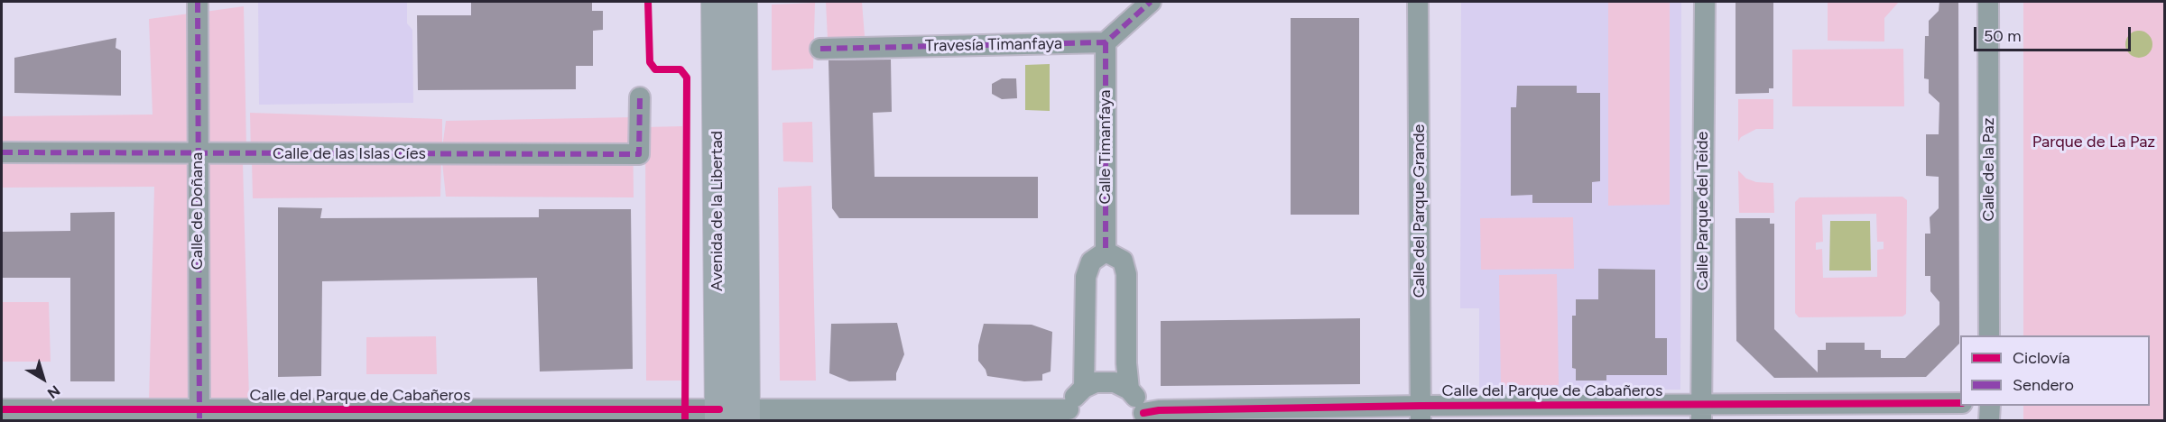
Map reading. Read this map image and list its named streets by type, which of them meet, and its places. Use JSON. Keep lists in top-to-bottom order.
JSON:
{
  "streets": {
    "street": [
      "Travesía Timanfaya",
      "Calle Timanfaya",
      "Calle de las Islas Cíes",
      "Calle de la Paz",
      "Calle de Doñana",
      "Avenida de la Libertad",
      "Calle del Parque Grande",
      "Calle Parque del Teide",
      "Calle del Parque de Cabañeros"
    ]
  },
  "crossings": [
    ["Travesía Timanfaya", "Calle Timanfaya"],
    ["Calle de las Islas Cíes", "Calle de Doñana"],
    ["Calle de Doñana", "Calle del Parque de Cabañeros"],
    ["Avenida de la Libertad", "Calle del Parque de Cabañeros"],
    ["Calle del Parque Grande", "Calle del Parque de Cabañeros"],
    ["Calle Parque del Teide", "Calle del Parque de Cabañeros"]
  ],
  "parks": ["Parque de La Paz"],
  "legend": ["Ciclovía", "Sendero"],
  "scale_bar": "50 m",
  "north": "bottom right"
}
